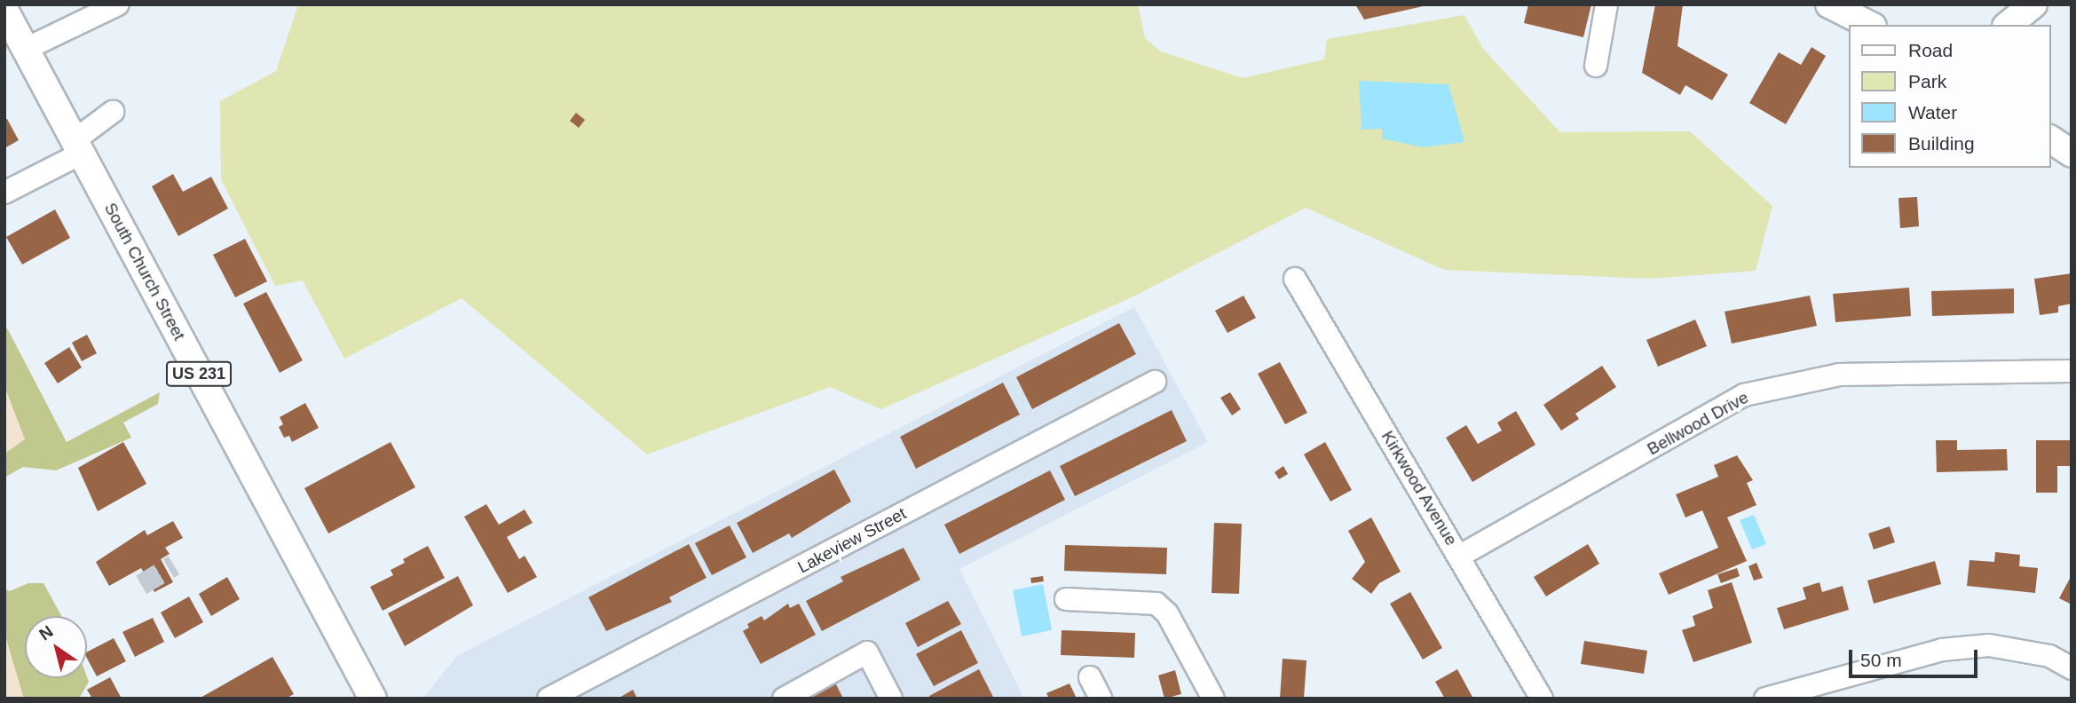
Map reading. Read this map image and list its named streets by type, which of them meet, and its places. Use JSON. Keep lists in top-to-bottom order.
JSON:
{
  "streets": {
    "main road": ["South Church Street", "US 231"],
    "street": ["Bellwood Drive", "Kirkwood Avenue", "Lakeview Street"]
  },
  "crossings": [
    ["Bellwood Drive", "Kirkwood Avenue"]
  ],
  "legend": [
    "Road",
    "Park",
    "Water",
    "Building"
  ],
  "scale_bar": "50 m",
  "north": "top left"
}
